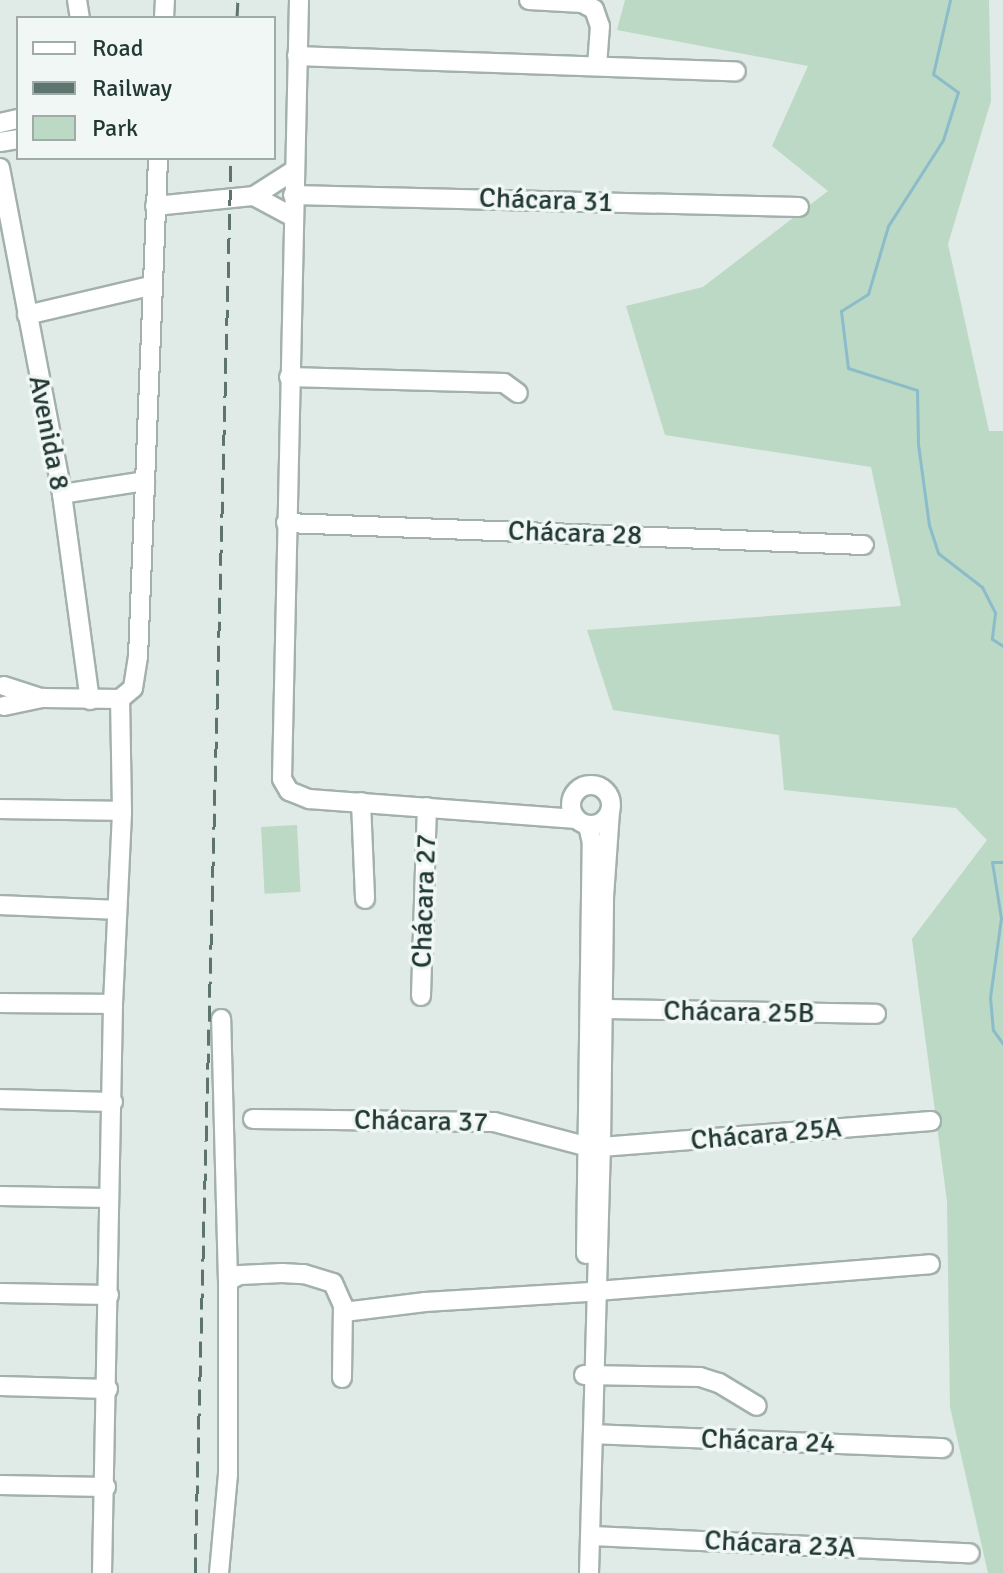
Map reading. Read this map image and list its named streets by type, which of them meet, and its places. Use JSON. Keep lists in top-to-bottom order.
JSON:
{
  "streets": {
    "street": [
      "Chácara 31",
      "Avenida 8",
      "Chácara 28",
      "Chácara 27",
      "Chácara 25B",
      "Chácara 37",
      "Chácara 25A",
      "Chácara 24",
      "Chácara 23A"
    ]
  },
  "crossings": [
    ["Chácara 37", "Chácara 25A"]
  ],
  "legend": ["Road", "Railway", "Park"]
}
